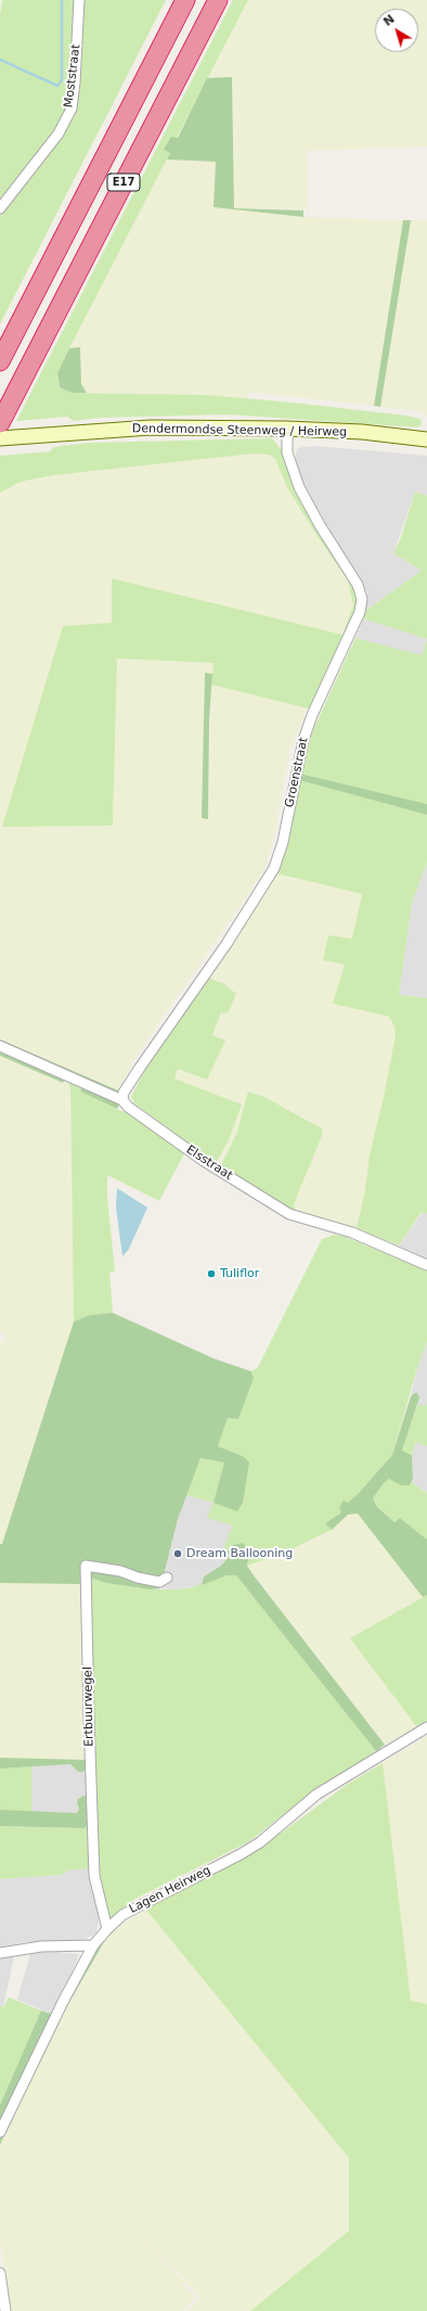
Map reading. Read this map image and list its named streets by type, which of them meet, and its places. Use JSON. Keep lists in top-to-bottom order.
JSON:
{
  "streets": {
    "highway": ["E17"],
    "main road": ["Dendermondse Steenweg / Heirweg"],
    "street": [
      "Moststraat",
      "Groenstraat",
      "Elsstraat",
      "Ertbuurwegel",
      "Lagen Heirweg"
    ]
  },
  "crossings": [
    ["Dendermondse Steenweg / Heirweg", "Groenstraat"],
    ["Groenstraat", "Elsstraat"],
    ["Ertbuurwegel", "Lagen Heirweg"]
  ],
  "places": ["Tuliflor", "Dream Ballooning"],
  "north": "top left"
}
